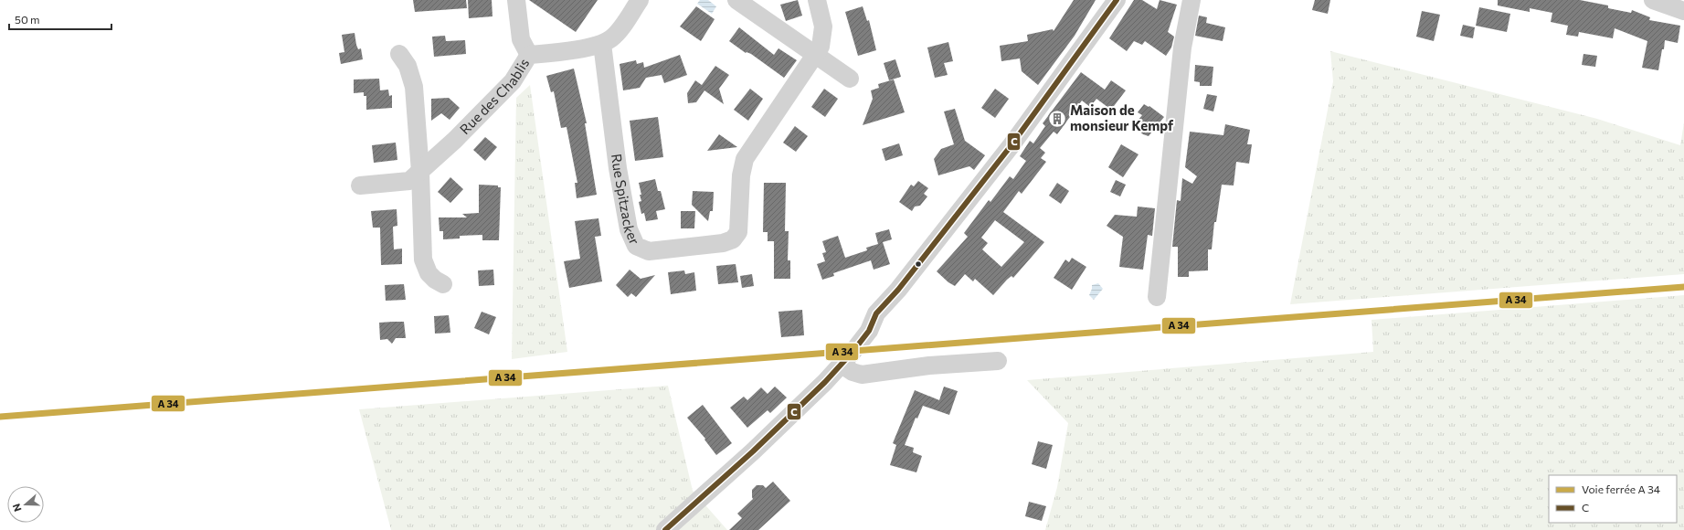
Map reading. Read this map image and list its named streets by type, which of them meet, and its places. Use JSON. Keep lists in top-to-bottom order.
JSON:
{
  "streets": {
    "street": ["Rue des Chablis", "Rue Spitzacker"]
  },
  "crossings": [
    ["Rue des Chablis", "Rue Spitzacker"]
  ],
  "places": {
    "building": ["Maison de monsieur Kempf"]
  },
  "lines": ["transit line C"],
  "legend": ["Voie ferrée A 34", "C"],
  "scale_bar": "50 m",
  "north": "left"
}
